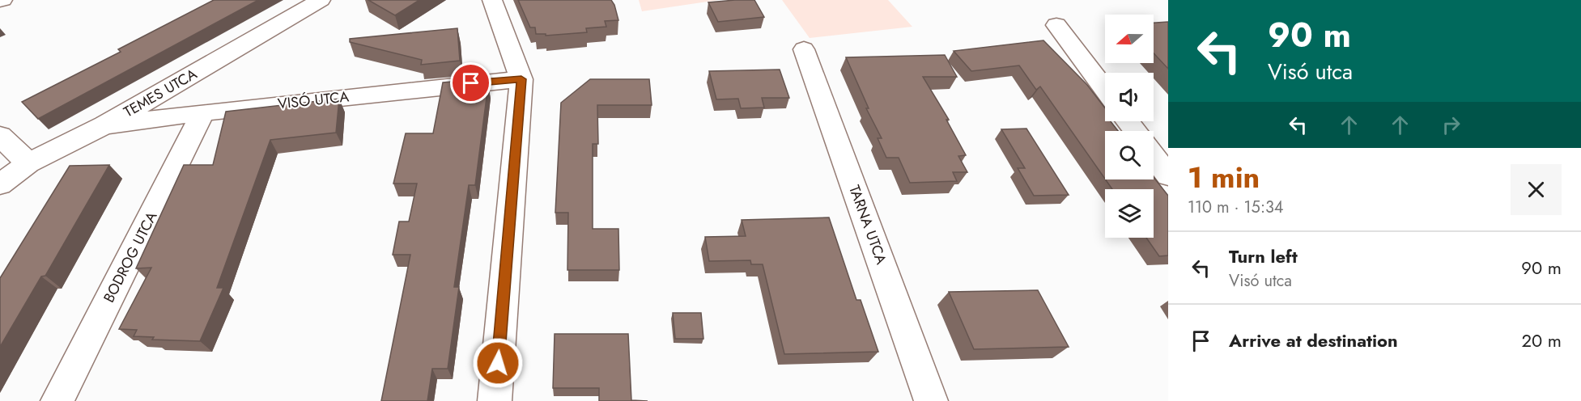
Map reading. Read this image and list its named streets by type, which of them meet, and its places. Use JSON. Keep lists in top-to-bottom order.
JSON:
{
  "streets": {
    "street": [
      "TEMES UTCA",
      "VISÓ UTCA",
      "TARNA UTCA",
      "BODROG UTCA"
    ]
  },
  "crossings": [
    ["TEMES UTCA", "VISÓ UTCA"],
    ["VISÓ UTCA", "BODROG UTCA"]
  ],
  "north": "left",
  "page": {
    "turn": ["90 m", "Visó utca"],
    "heading": ["1 min", "110 m · 15:34"],
    "list": [
      {
        "name": "Turn left",
        "note": "Visó utca",
        "value": "90 m"
      },
      {
        "name": "Arrive at destination",
        "value": "20 m"
      }
    ]
  }
}
